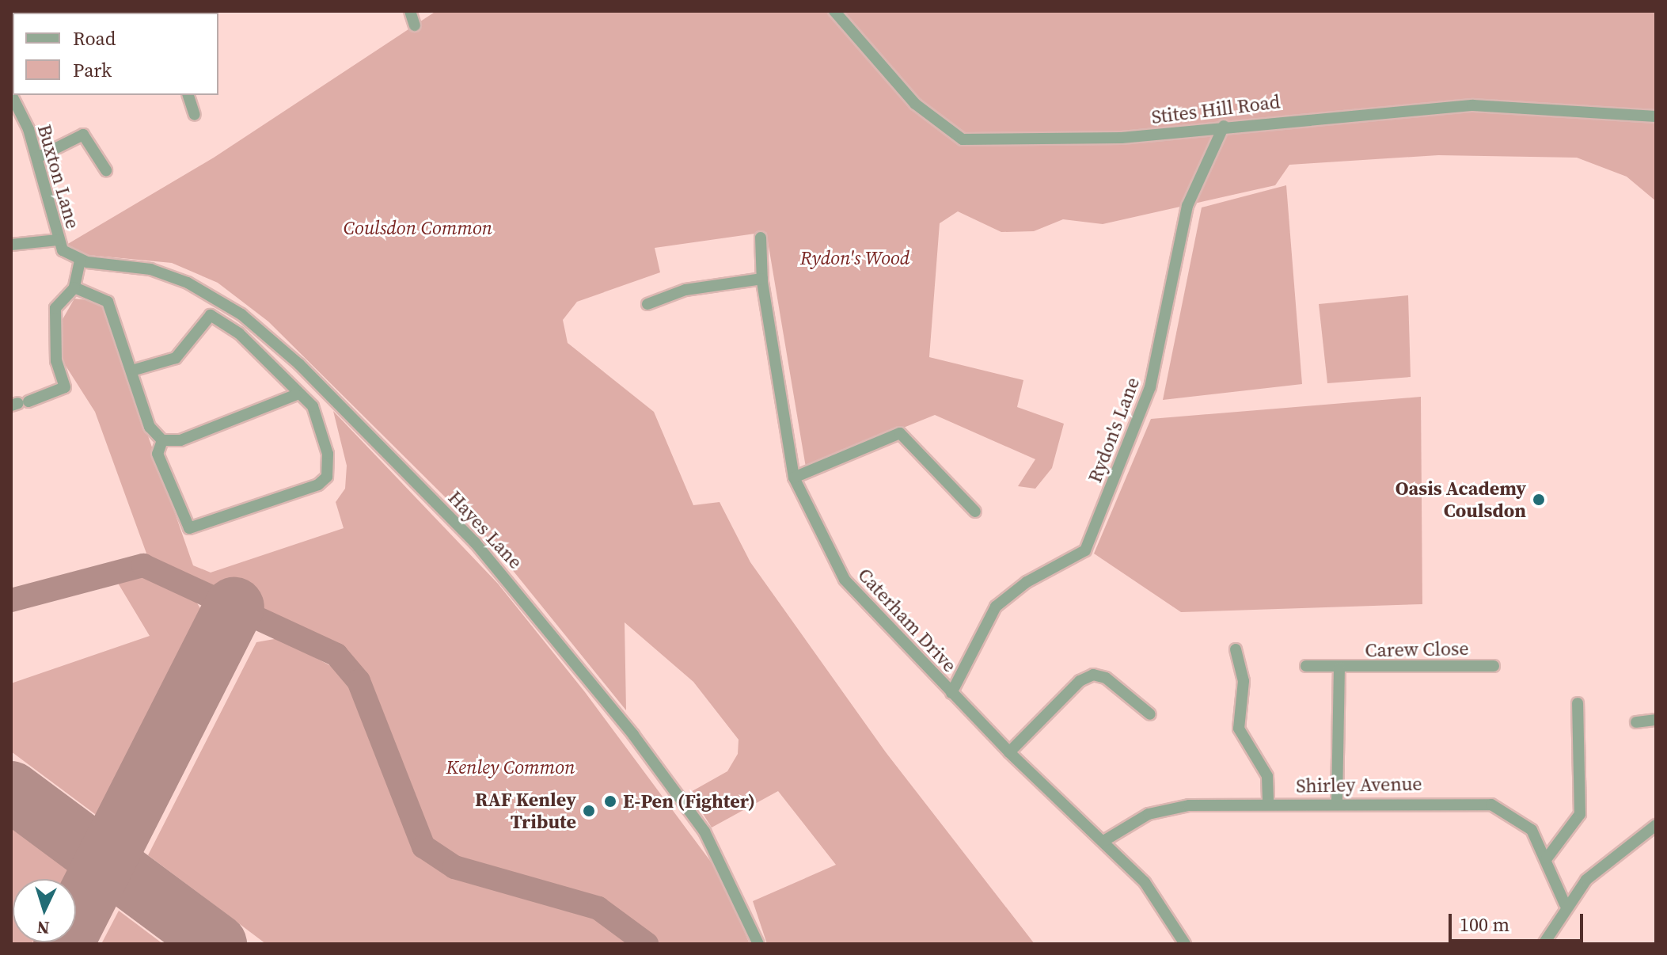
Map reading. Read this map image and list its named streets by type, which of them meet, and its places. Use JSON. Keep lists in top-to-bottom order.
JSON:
{
  "streets": {
    "street": [
      "Stites Hill Road",
      "Buxton Lane",
      "Rydon's Lane",
      "Hayes Lane",
      "Caterham Drive",
      "Carew Close",
      "Shirley Avenue"
    ]
  },
  "crossings": [
    ["Stites Hill Road", "Rydon's Lane"],
    ["Buxton Lane", "Hayes Lane"],
    ["Rydon's Lane", "Caterham Drive"],
    ["Caterham Drive", "Shirley Avenue"],
    ["Carew Close", "Shirley Avenue"]
  ],
  "parks": ["Coulsdon Common", "Rydon's Wood", "Kenley Common"],
  "places": ["Oasis Academy Coulsdon", "E-Pen (Fighter)", "RAF Kenley Tribute"],
  "legend": ["Road", "Park"],
  "scale_bar": "100 m",
  "north": "bottom"
}
